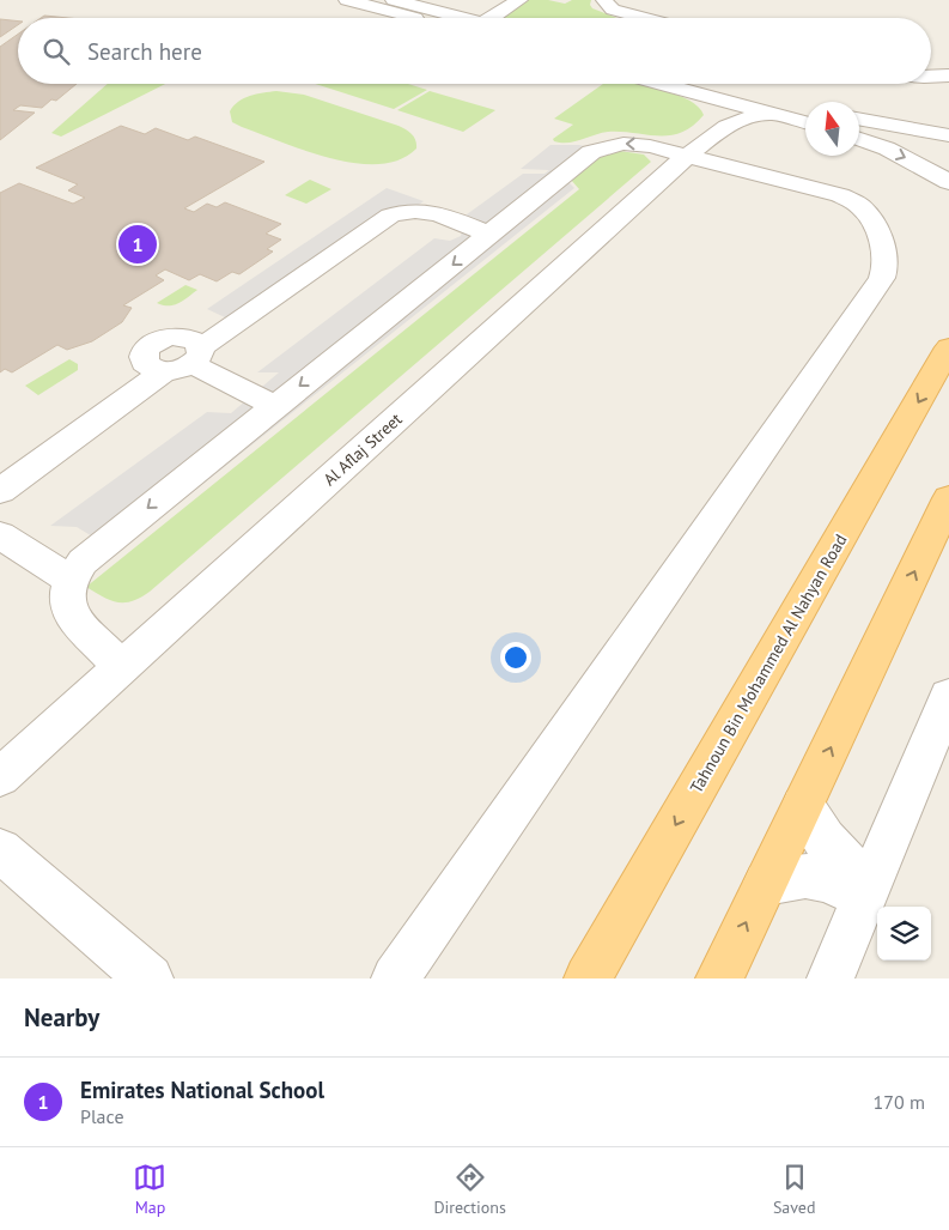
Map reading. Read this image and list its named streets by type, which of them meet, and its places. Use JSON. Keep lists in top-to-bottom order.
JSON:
{
  "streets": {
    "main road": ["Tahnoun Bin Mohammed Al Nahyan Road"],
    "street": ["Al Aflaj Street"]
  },
  "north": "top",
  "page": {
    "search": "Search here",
    "pins": "1",
    "heading": "Nearby",
    "list": [
      {
        "mark": "1",
        "name": "Emirates National School",
        "note": "Place",
        "value": "170 m"
      }
    ],
    "nav": ["Map", "Directions", "Saved"]
  }
}
